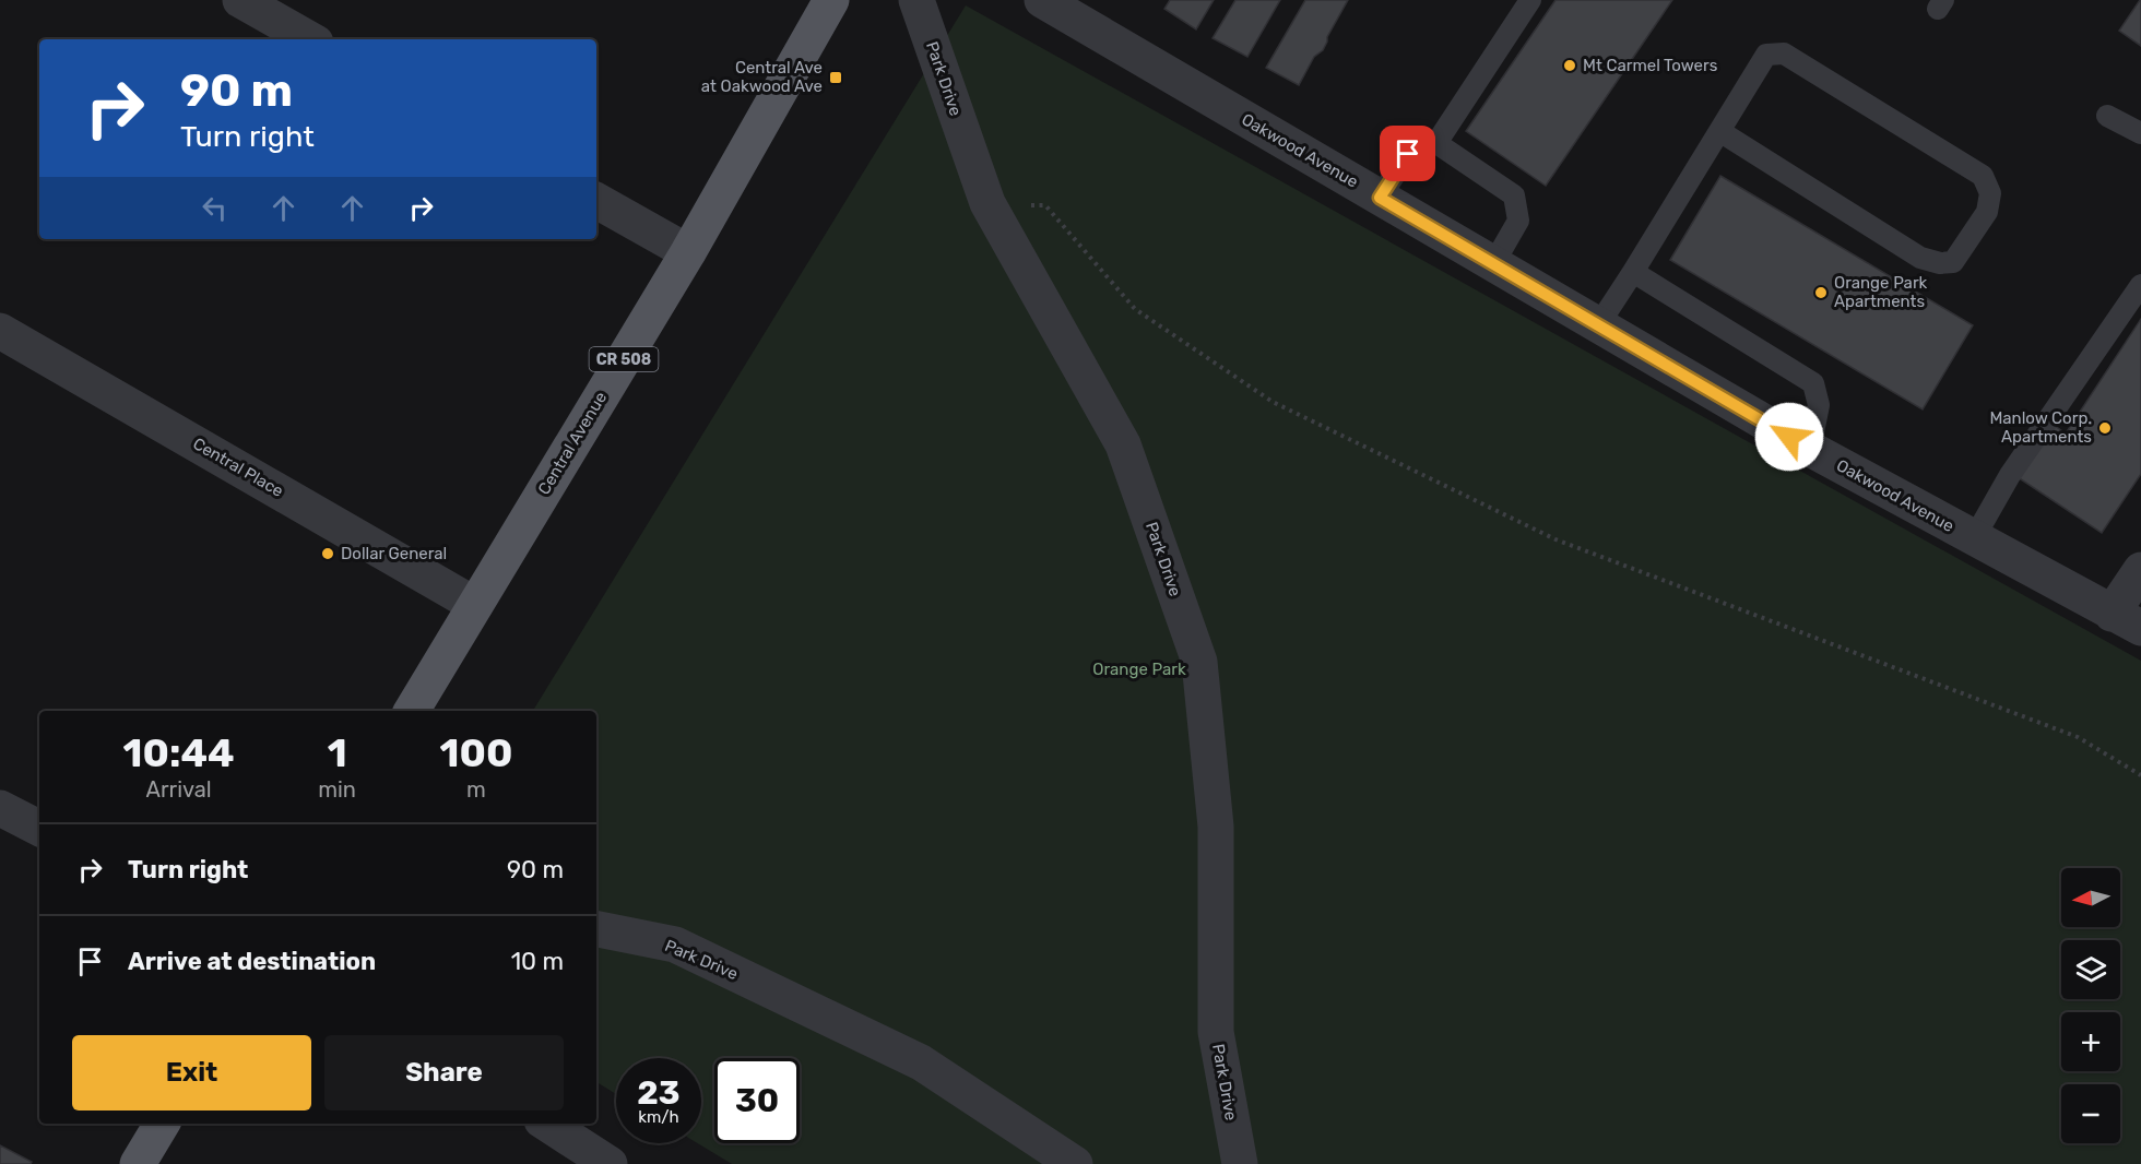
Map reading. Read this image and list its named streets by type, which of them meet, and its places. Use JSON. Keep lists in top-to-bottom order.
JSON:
{
  "streets": {
    "main road": ["CR 508", "Central Avenue"],
    "street": ["Park Drive", "Oakwood Avenue", "Central Place"]
  },
  "crossings": [
    ["Central Avenue", "Central Place"]
  ],
  "parks": ["Orange Park"],
  "places": {
    "other": [
      "Mt Carmel Towers",
      "Orange Park Apartments",
      "Manlow Corp. Apartments",
      "Dollar General"
    ],
    "transit": ["Central Ave at Oakwood Ave"]
  },
  "north": "left",
  "page": {
    "turn": ["90 m", "Turn right"],
    "eta": [
      "10:44",
      "Arrival",
      "1",
      "min",
      "100",
      "m"
    ],
    "list": [
      {
        "name": "Turn right",
        "value": "90 m"
      },
      {
        "name": "Arrive at destination",
        "value": "10 m"
      }
    ],
    "map_buttons": ["+", "−"],
    "buttons": ["Exit", "Share"],
    "speed": "23 km/h",
    "limit": "30"
  }
}
